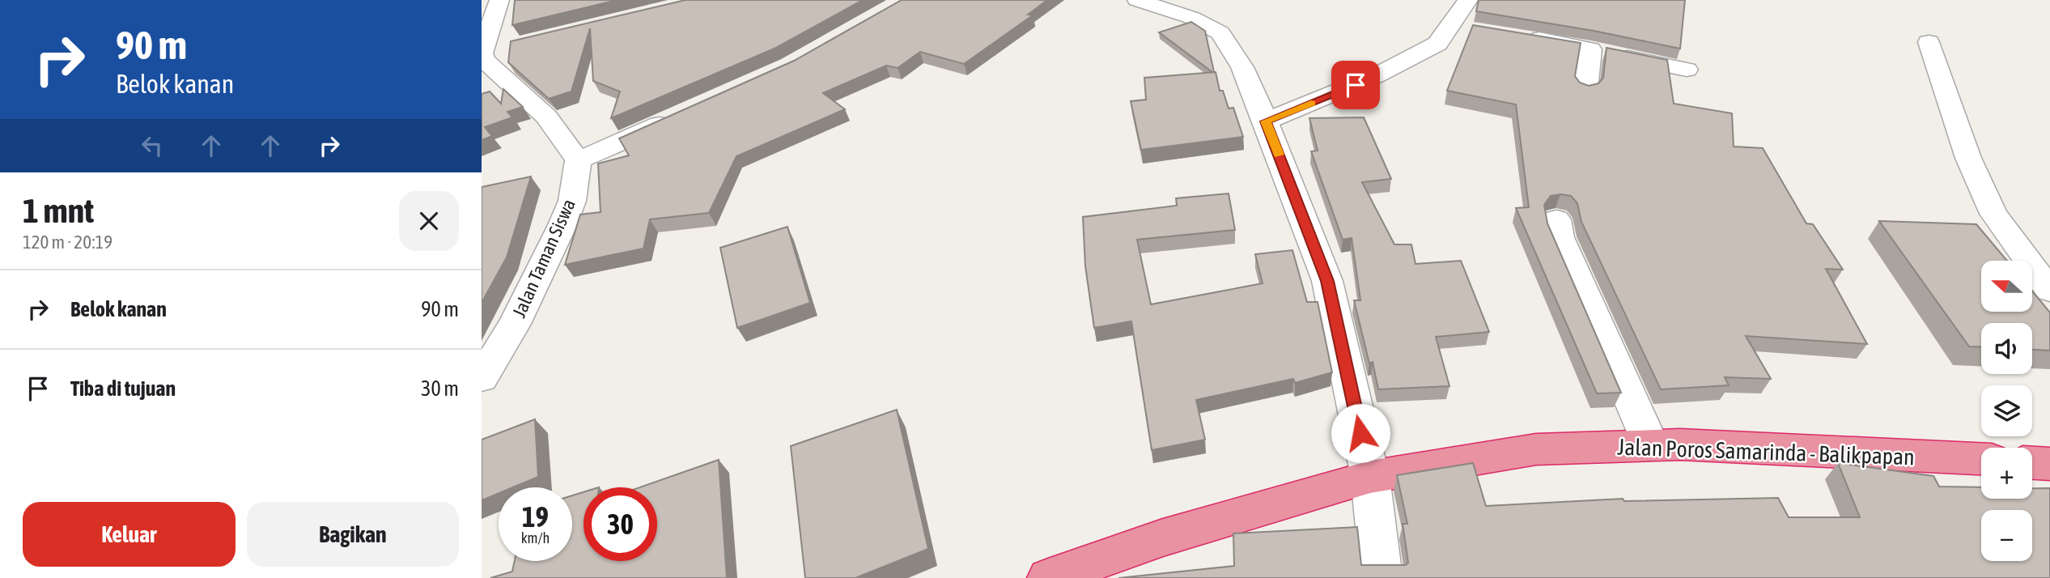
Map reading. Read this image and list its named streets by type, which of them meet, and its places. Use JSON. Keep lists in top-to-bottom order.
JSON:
{
  "streets": {
    "highway": ["Jalan Poros Samarinda - Balikpapan"],
    "street": ["Jalan Taman Siswa"]
  },
  "north": "left",
  "page": {
    "turn": ["90 m", "Belok kanan"],
    "heading": ["1 mnt", "120 m · 20:19"],
    "map_buttons": ["+", "−"],
    "list": [
      {
        "name": "Belok kanan",
        "value": "90 m"
      },
      {
        "name": "Tiba di tujuan",
        "value": "30 m"
      }
    ],
    "speed": "19 km/h",
    "limit": "30",
    "buttons": ["Keluar", "Bagikan"]
  }
}
